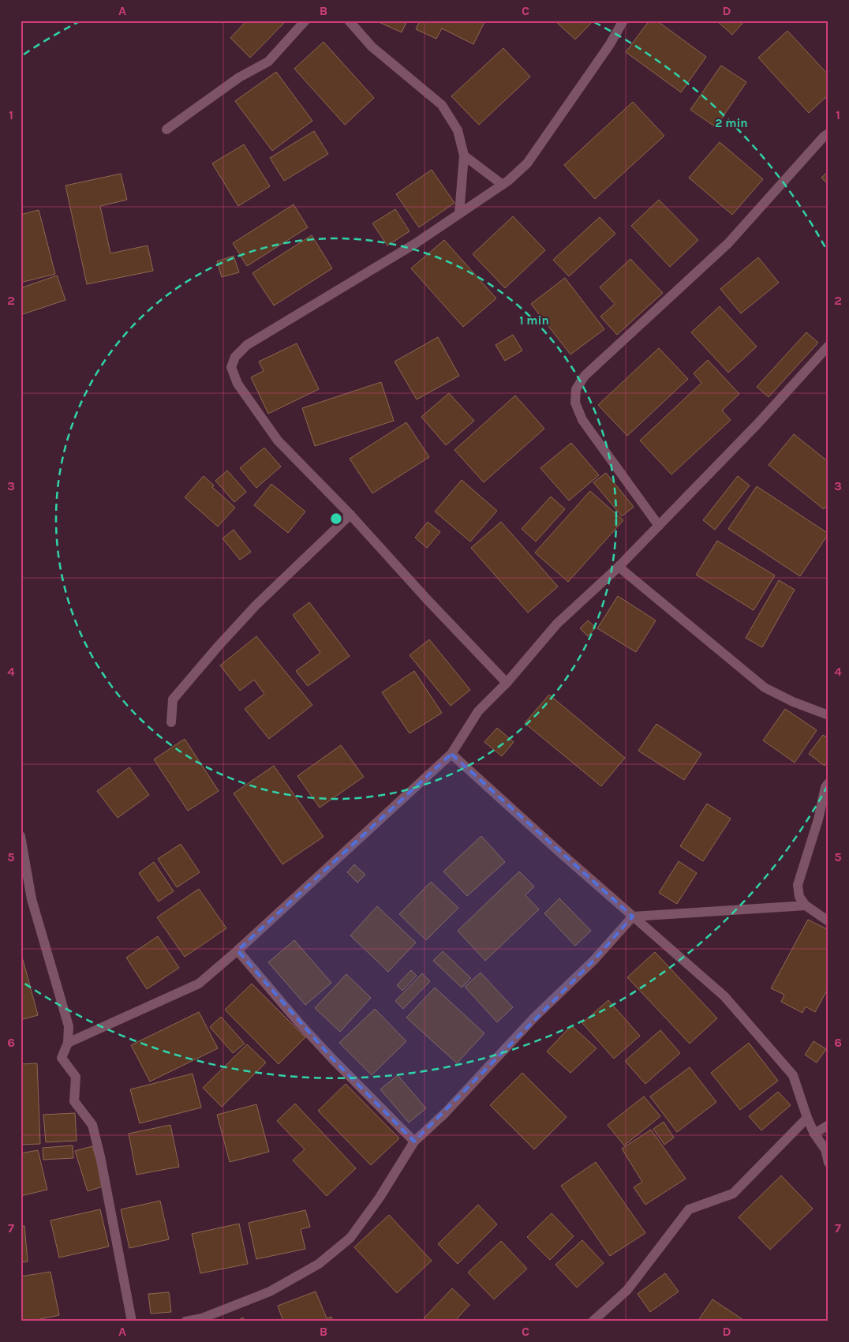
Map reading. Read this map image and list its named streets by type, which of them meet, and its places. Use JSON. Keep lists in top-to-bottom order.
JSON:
{
  "grid": {
    "columns": [
      "A",
      "B",
      "C",
      "D"
    ],
    "rows": [
      "1",
      "2",
      "3",
      "4",
      "5",
      "6",
      "7"
    ]
  },
  "rings": ["2 min", "1 min"]
}
